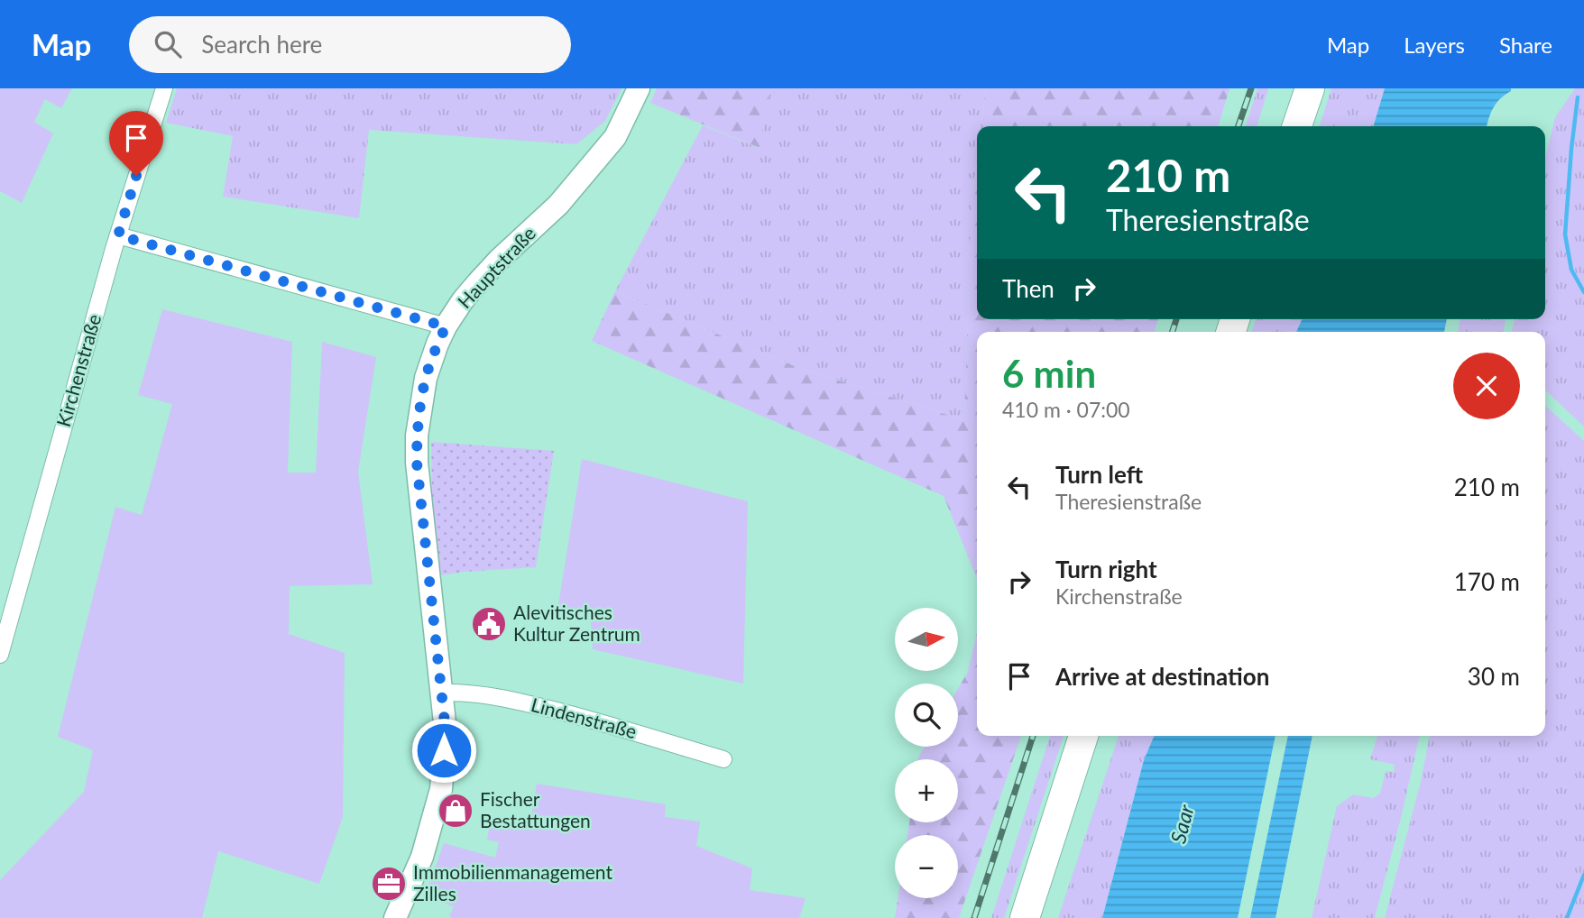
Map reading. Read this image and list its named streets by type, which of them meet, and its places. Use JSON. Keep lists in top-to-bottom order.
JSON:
{
  "streets": {
    "main road": ["Hauptstraße"],
    "street": ["Kirchenstraße", "Lindenstraße"]
  },
  "crossings": [
    ["Hauptstraße", "Lindenstraße"]
  ],
  "water": ["Saar"],
  "places": {
    "public building": ["Alevitisches Kultur Zentrum"],
    "shop": ["Fischer Bestattungen"],
    "office": ["Immobilienmanagement Zilles"]
  },
  "north": "right",
  "page": {
    "header": "Map",
    "search": "Search here",
    "nav": ["Map", "Layers", "Share"],
    "turn": ["210 m", "Theresienstraße"],
    "then": "Then",
    "heading": ["6 min", "410 m · 07:00"],
    "list": [
      {
        "name": "Turn left",
        "note": "Theresienstraße",
        "value": "210 m"
      },
      {
        "name": "Turn right",
        "note": "Kirchenstraße",
        "value": "170 m"
      },
      {
        "name": "Arrive at destination",
        "value": "30 m"
      }
    ],
    "map_buttons": ["+", "−"]
  }
}
